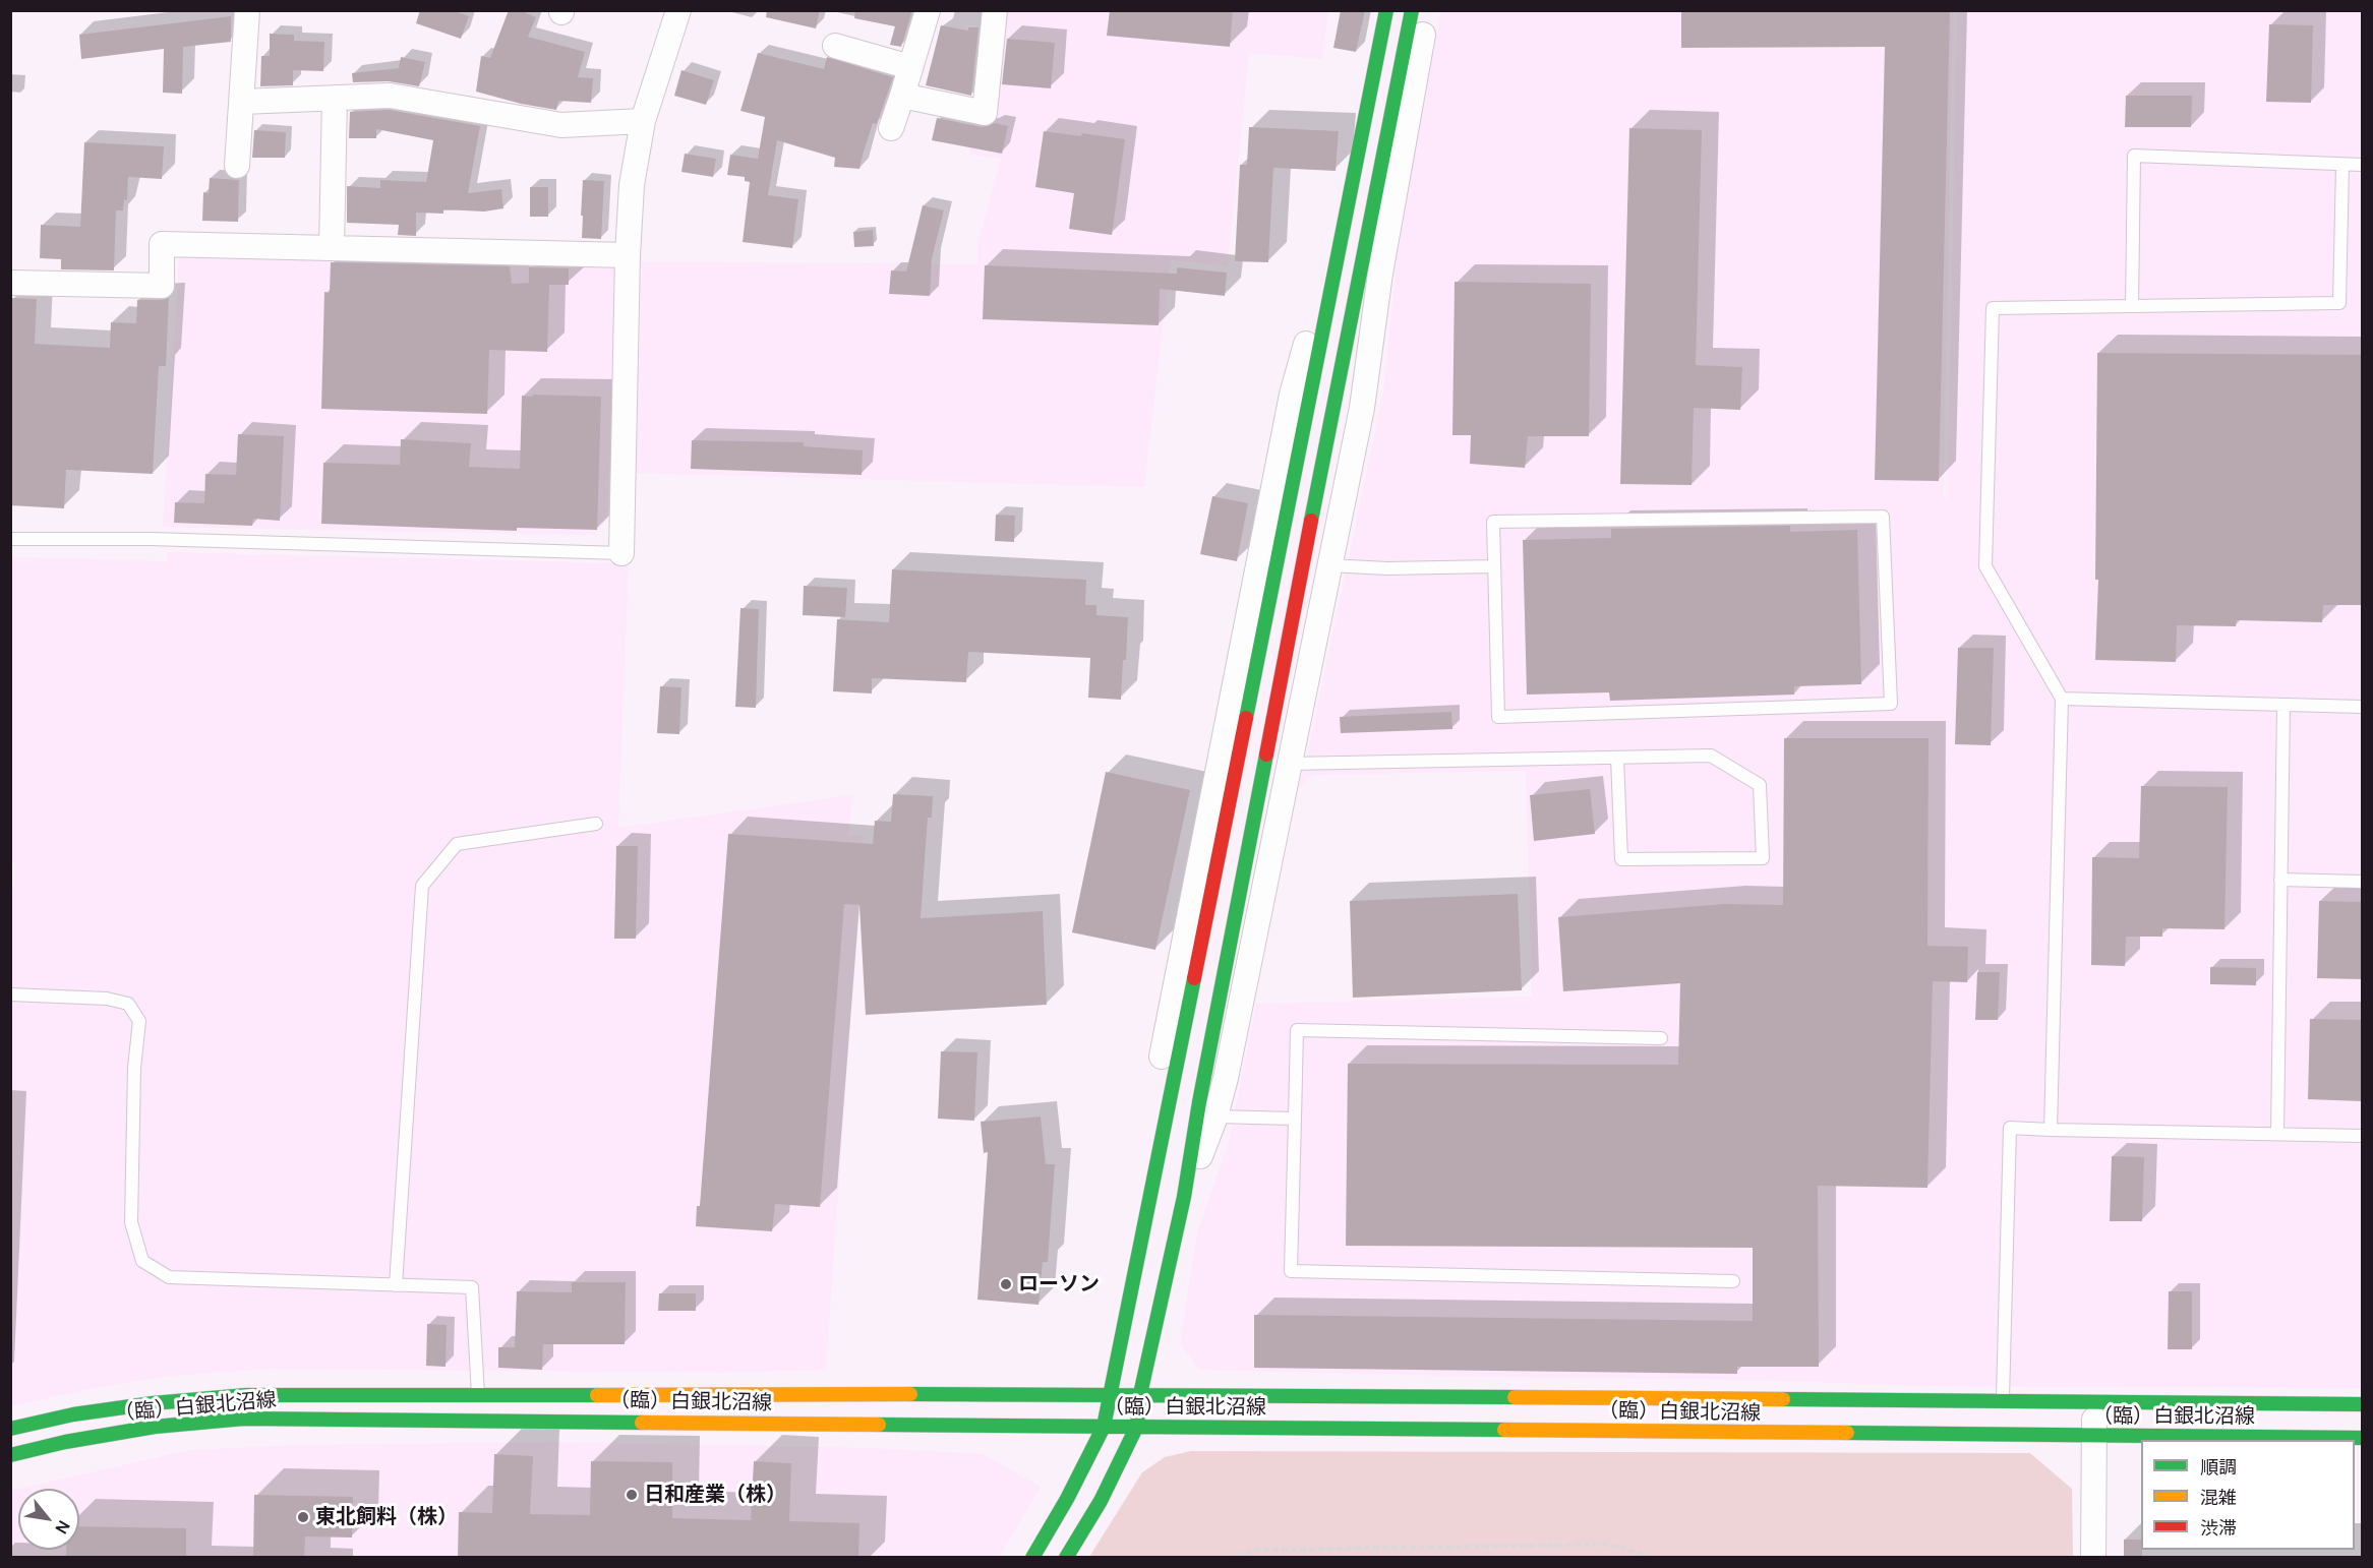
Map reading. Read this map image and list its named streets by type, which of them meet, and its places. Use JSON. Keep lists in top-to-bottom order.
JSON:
{
  "streets": {
    "street": ["（臨）白銀北沼線"]
  },
  "places": ["ローソン", "日和産業（株）", "東北飼料（株）"],
  "legend": ["順調", "混雑", "渋滞"],
  "north": "bottom right"
}
